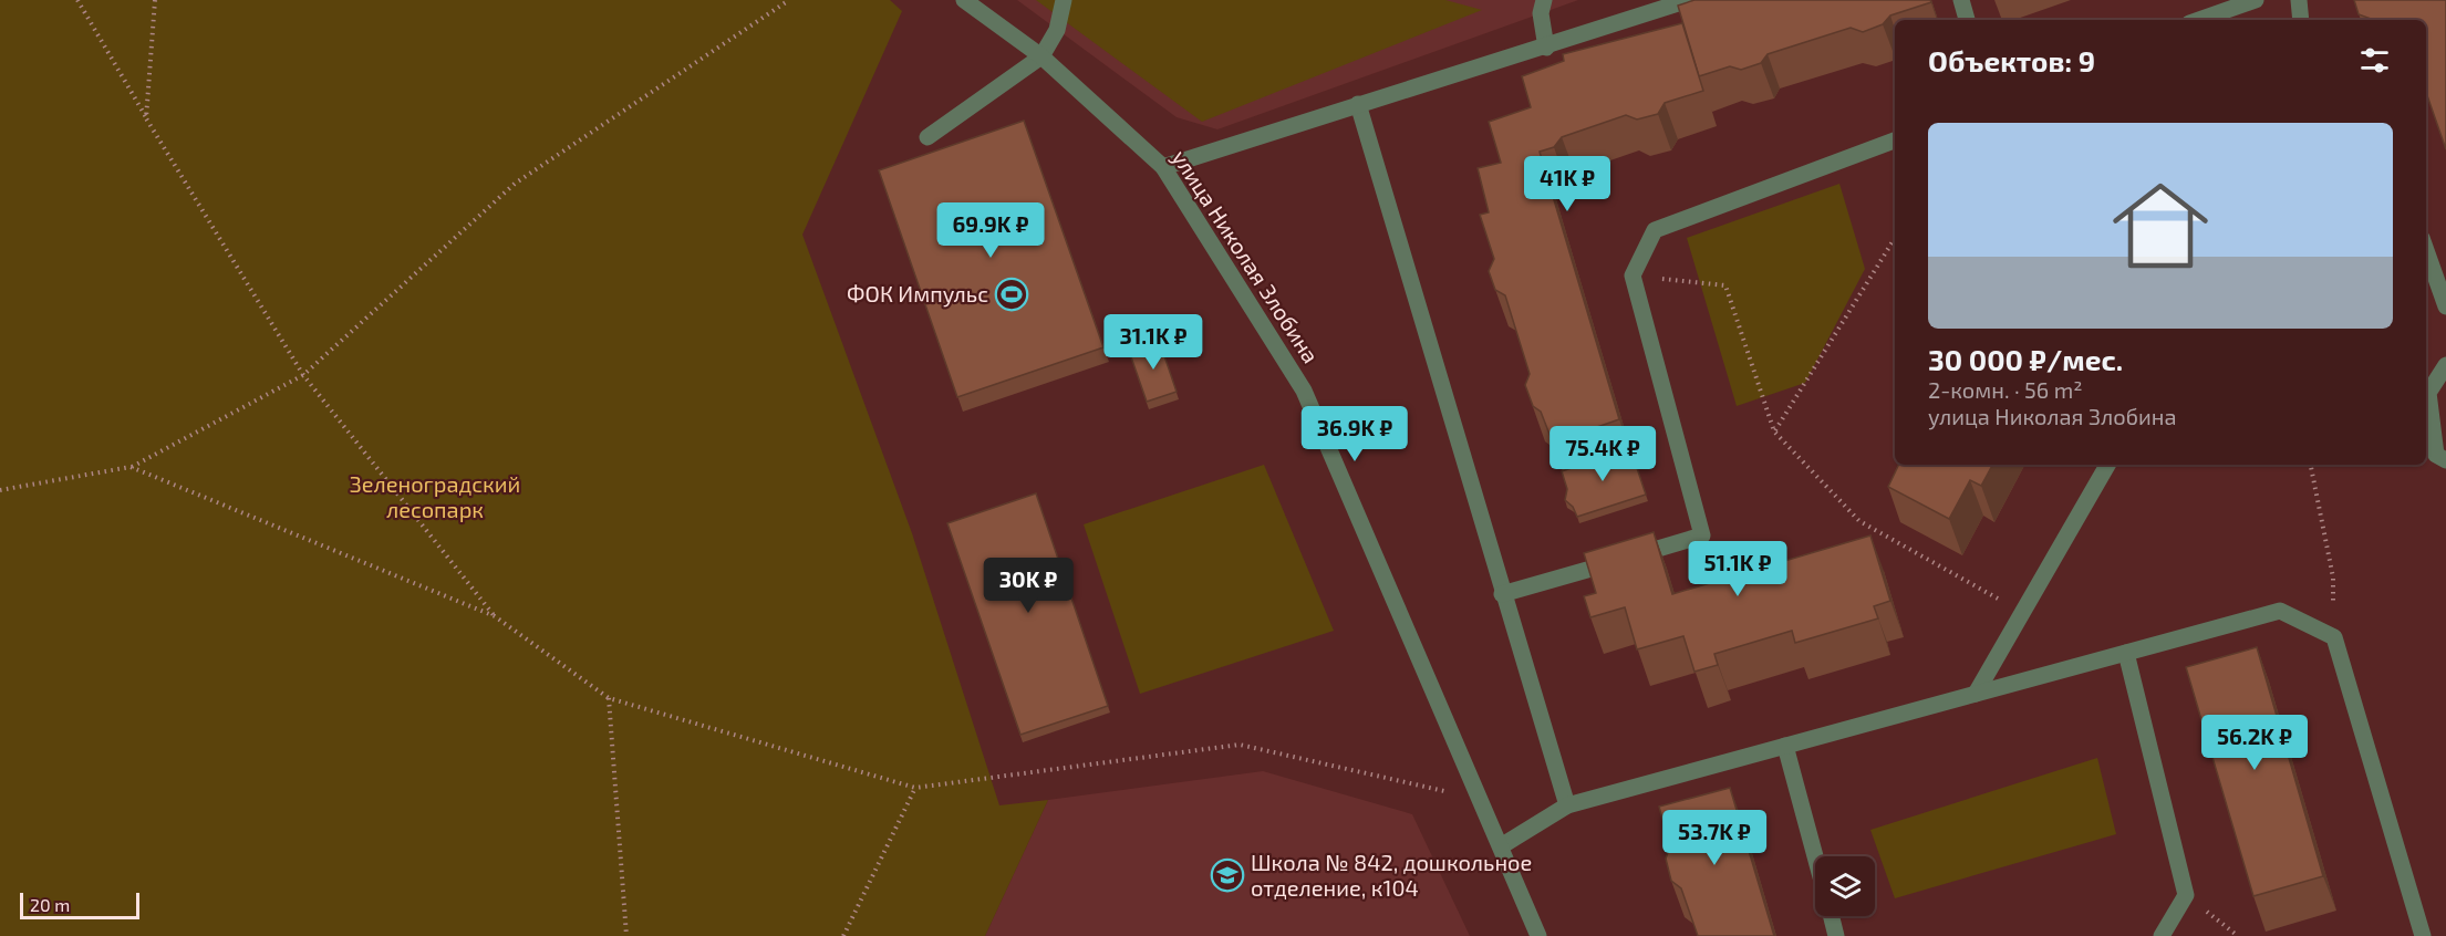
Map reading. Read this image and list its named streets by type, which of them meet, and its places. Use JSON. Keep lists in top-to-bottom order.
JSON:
{
  "streets": {
    "street": ["улица Николая Злобина"]
  },
  "parks": ["Зеленоградский лесопарк"],
  "places": {
    "sports": ["ФОК Импульс"],
    "school or university": ["Школа № 842, дошкольное отделение, к104"]
  },
  "scale_bar": "20 m",
  "page": {
    "heading": "Объектов: 9",
    "list": [
      {
        "name": "30 000 ₽/мес.",
        "note": "2-комн. · 56 m² · улица Николая Злобина"
      }
    ],
    "price": [
      "41K ₽",
      "69.9K ₽",
      "31.1K ₽",
      "36.9K ₽",
      "75.4K ₽",
      "51.1K ₽",
      "30K ₽",
      "56.2K ₽",
      "53.7K ₽"
    ],
    "scale": "20 m"
  }
}
